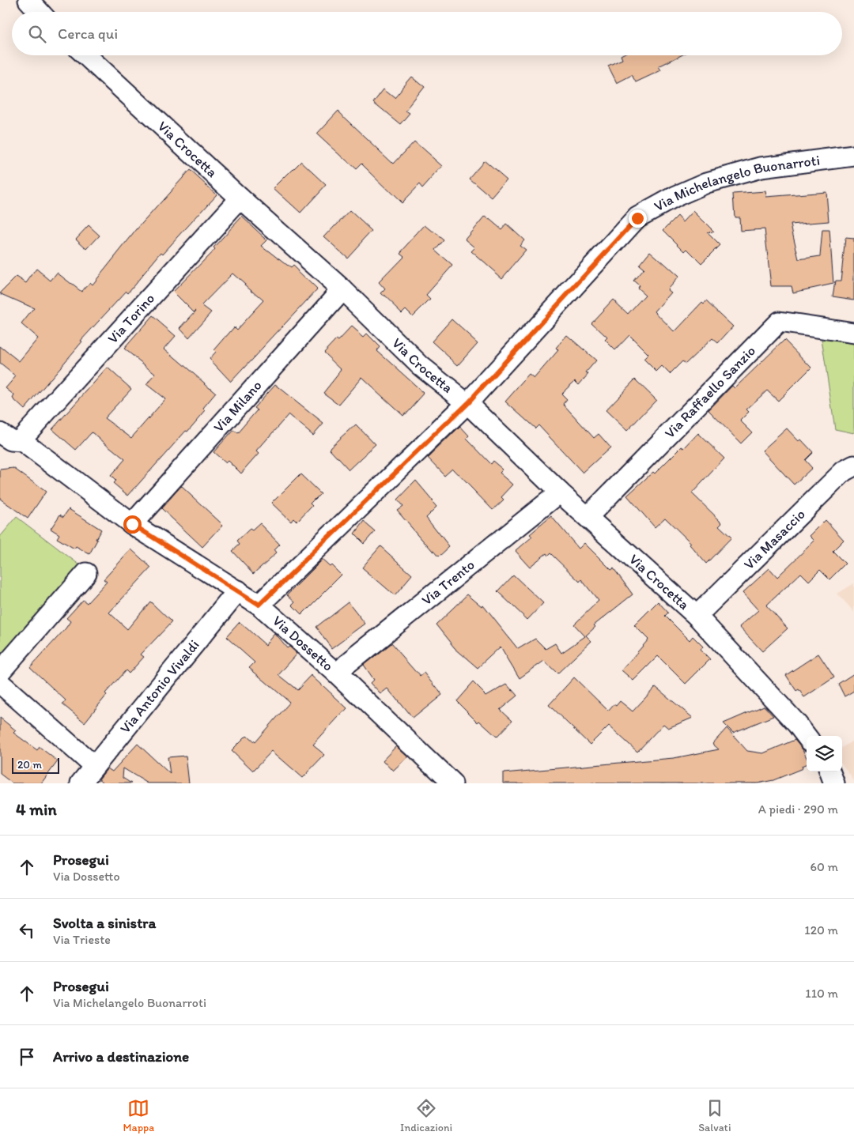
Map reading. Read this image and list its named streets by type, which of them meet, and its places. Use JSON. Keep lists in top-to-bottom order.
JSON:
{
  "streets": {
    "street": [
      "Via Crocetta",
      "Via Michelangelo Buonarroti",
      "Via Torino",
      "Via Raffaello Sanzio",
      "Via Milano",
      "Via Masaccio",
      "Via Trento",
      "Via Dossetto",
      "Via Antonio Vivaldi"
    ]
  },
  "crossings": [
    ["Via Crocetta", "Via Michelangelo Buonarroti"],
    ["Via Crocetta", "Via Torino"],
    ["Via Crocetta", "Via Raffaello Sanzio"],
    ["Via Crocetta", "Via Milano"],
    ["Via Crocetta", "Via Masaccio"],
    ["Via Crocetta", "Via Trento"],
    ["Via Michelangelo Buonarroti", "Via Dossetto"],
    ["Via Torino", "Via Dossetto"],
    ["Via Milano", "Via Dossetto"],
    ["Via Trento", "Via Dossetto"],
    ["Via Dossetto", "Via Antonio Vivaldi"]
  ],
  "scale_bar": "20 m",
  "page": {
    "search": "Cerca qui",
    "scale": "20 m",
    "heading": ["4 min", "A piedi · 290 m"],
    "list": [
      ["Prosegui", "Via Dossetto", "60 m"],
      ["Svolta a sinistra", "Via Trieste", "120 m"],
      ["Prosegui", "Via Michelangelo Buonarroti", "110 m"],
      "Arrivo a destinazione"
    ],
    "nav": ["Mappa", "Indicazioni", "Salvati"]
  }
}
